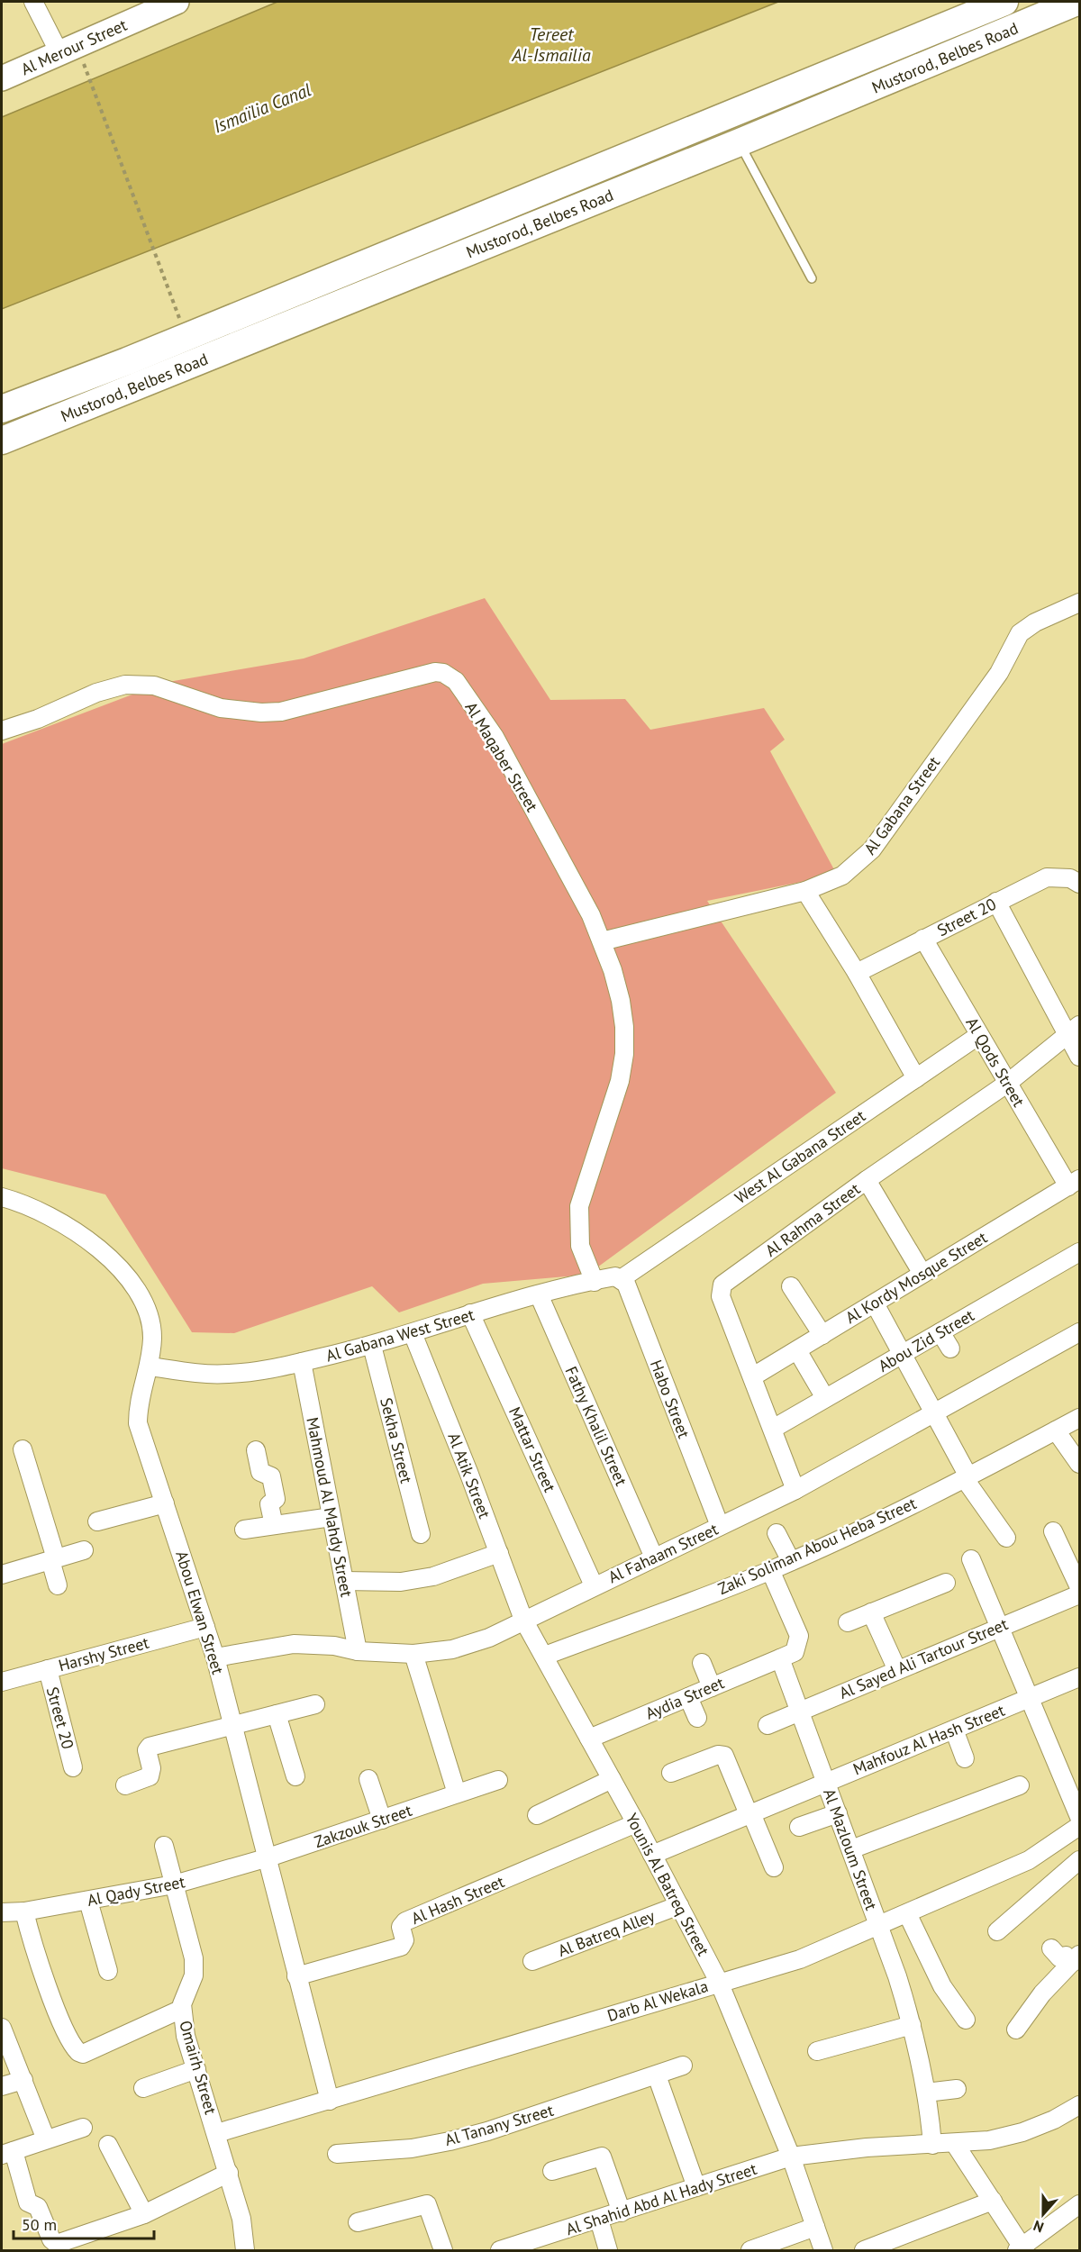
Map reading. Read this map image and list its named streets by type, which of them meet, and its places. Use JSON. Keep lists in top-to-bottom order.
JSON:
{
  "streets": {
    "main road": ["Al Merour Street", "Mustorod, Belbes Road"],
    "street": [
      "Al Maqaber Street",
      "Al Gabana Street",
      "Street 20",
      "Al Qods Street",
      "West Al Gabana Street",
      "Al Rahma Street",
      "Al Kordy Mosque Street",
      "Al Gabana West Street",
      "Abou Zid Street",
      "Habo Street",
      "Fathy Khalil Street",
      "Sekha Street",
      "Mattar Street",
      "Al Atik Street",
      "Mahmoud Al Mahdy Street",
      "Zaki Soliman Abou Heba Street",
      "Al Fahaam Street",
      "Abou Elwan Street",
      "Harshy Street",
      "Al Sayed Ali Tartour Street",
      "Aydia Street",
      "Mahfouz Al Hash Street",
      "Zakzouk Street",
      "Al Mazloum Street",
      "Younis Al Batreq Street",
      "Al Qady Street",
      "Al Hash Street",
      "Al Batreq Alley",
      "Darb Al Wekala",
      "Omairh Street",
      "Al Tanany Street",
      "Al Shahid Abd Al Hady Street"
    ]
  },
  "crossings": [
    ["Al Maqaber Street", "Al Gabana Street"],
    ["Al Maqaber Street", "Al Gabana West Street"],
    ["Street 20", "Al Qods Street"],
    ["Street 20", "Harshy Street"],
    ["Al Qods Street", "West Al Gabana Street"],
    ["Al Qods Street", "Al Rahma Street"],
    ["Al Qods Street", "Al Kordy Mosque Street"],
    ["West Al Gabana Street", "Al Gabana West Street"],
    ["West Al Gabana Street", "Habo Street"],
    ["Al Rahma Street", "Al Kordy Mosque Street"],
    ["Al Rahma Street", "Abou Zid Street"],
    ["Al Rahma Street", "Al Fahaam Street"],
    ["Al Gabana West Street", "Habo Street"],
    ["Al Gabana West Street", "Fathy Khalil Street"],
    ["Al Gabana West Street", "Sekha Street"],
    ["Al Gabana West Street", "Mattar Street"],
    ["Al Gabana West Street", "Al Atik Street"],
    ["Al Gabana West Street", "Mahmoud Al Mahdy Street"],
    ["Al Gabana West Street", "Abou Elwan Street"],
    ["Habo Street", "Al Fahaam Street"],
    ["Fathy Khalil Street", "Al Fahaam Street"],
    ["Mattar Street", "Al Fahaam Street"],
    ["Al Atik Street", "Al Fahaam Street"],
    ["Al Atik Street", "Younis Al Batreq Street"],
    ["Mahmoud Al Mahdy Street", "Al Fahaam Street"],
    ["Zaki Soliman Abou Heba Street", "Younis Al Batreq Street"],
    ["Al Fahaam Street", "Abou Elwan Street"],
    ["Al Fahaam Street", "Younis Al Batreq Street"],
    ["Abou Elwan Street", "Harshy Street"],
    ["Abou Elwan Street", "Zakzouk Street"],
    ["Abou Elwan Street", "Al Qady Street"],
    ["Abou Elwan Street", "Al Hash Street"],
    ["Abou Elwan Street", "Darb Al Wekala"],
    ["Al Sayed Ali Tartour Street", "Al Mazloum Street"],
    ["Aydia Street", "Al Mazloum Street"],
    ["Aydia Street", "Younis Al Batreq Street"],
    ["Mahfouz Al Hash Street", "Al Mazloum Street"],
    ["Mahfouz Al Hash Street", "Younis Al Batreq Street"],
    ["Zakzouk Street", "Al Qady Street"],
    ["Al Mazloum Street", "Darb Al Wekala"],
    ["Al Mazloum Street", "Al Shahid Abd Al Hady Street"],
    ["Younis Al Batreq Street", "Al Hash Street"],
    ["Younis Al Batreq Street", "Al Batreq Alley"],
    ["Younis Al Batreq Street", "Darb Al Wekala"],
    ["Younis Al Batreq Street", "Al Shahid Abd Al Hady Street"],
    ["Al Qady Street", "Omairh Street"],
    ["Darb Al Wekala", "Omairh Street"]
  ],
  "water": ["Tereet Al-Ismailia", "Ismaïlia Canal"],
  "scale_bar": "50 m",
  "north": "bottom"
}
